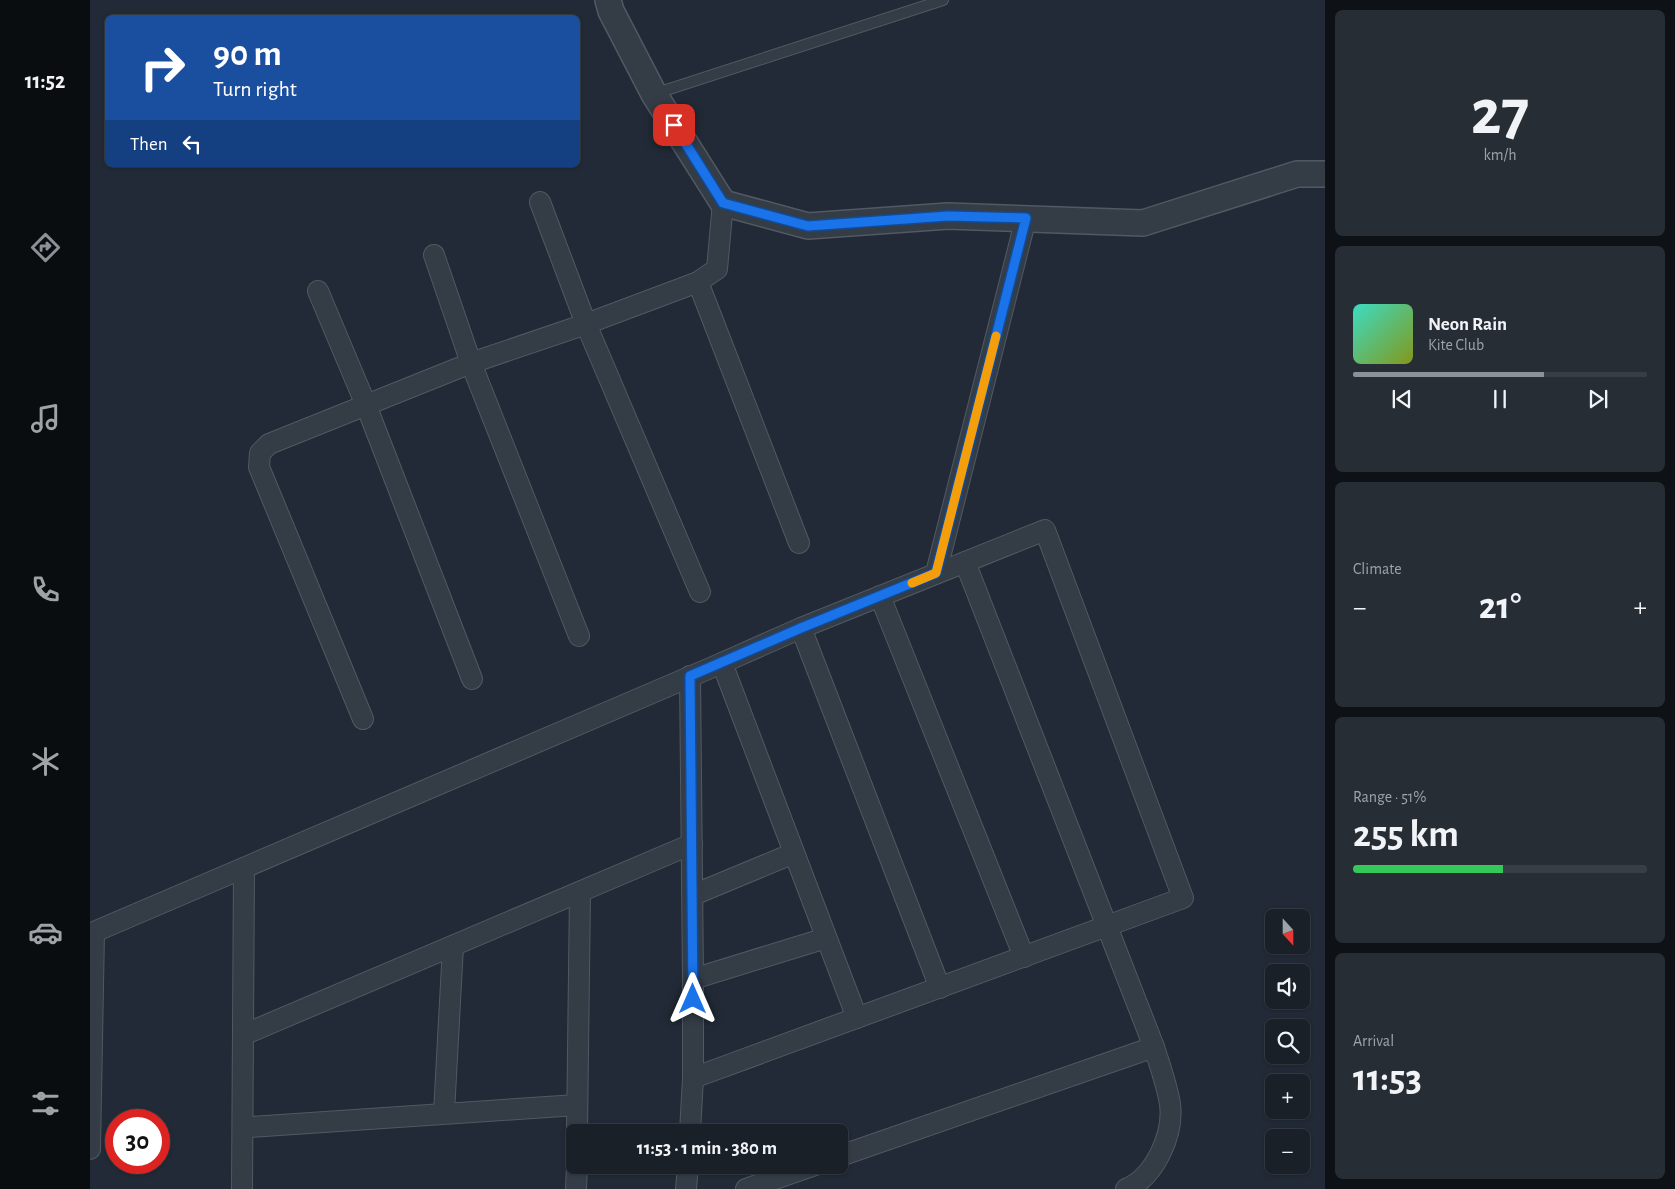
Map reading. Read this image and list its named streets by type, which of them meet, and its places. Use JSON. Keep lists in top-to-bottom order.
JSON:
{
  "north": "bottom",
  "page": {
    "tabs": "11:52",
    "tile": [
      ["27", "km/h"],
      "Climate",
      ["Range · 51%", "255 km"],
      ["Arrival", "11:53"]
    ],
    "turn": ["90 m", "Turn right"],
    "then": "Then",
    "song": ["Neon Rain", "Kite Club"],
    "heat": ["−", "21°", "+"],
    "map_buttons": ["+", "−"],
    "limit": "30",
    "trip": "11:53 · 1 min · 380 m"
  }
}
